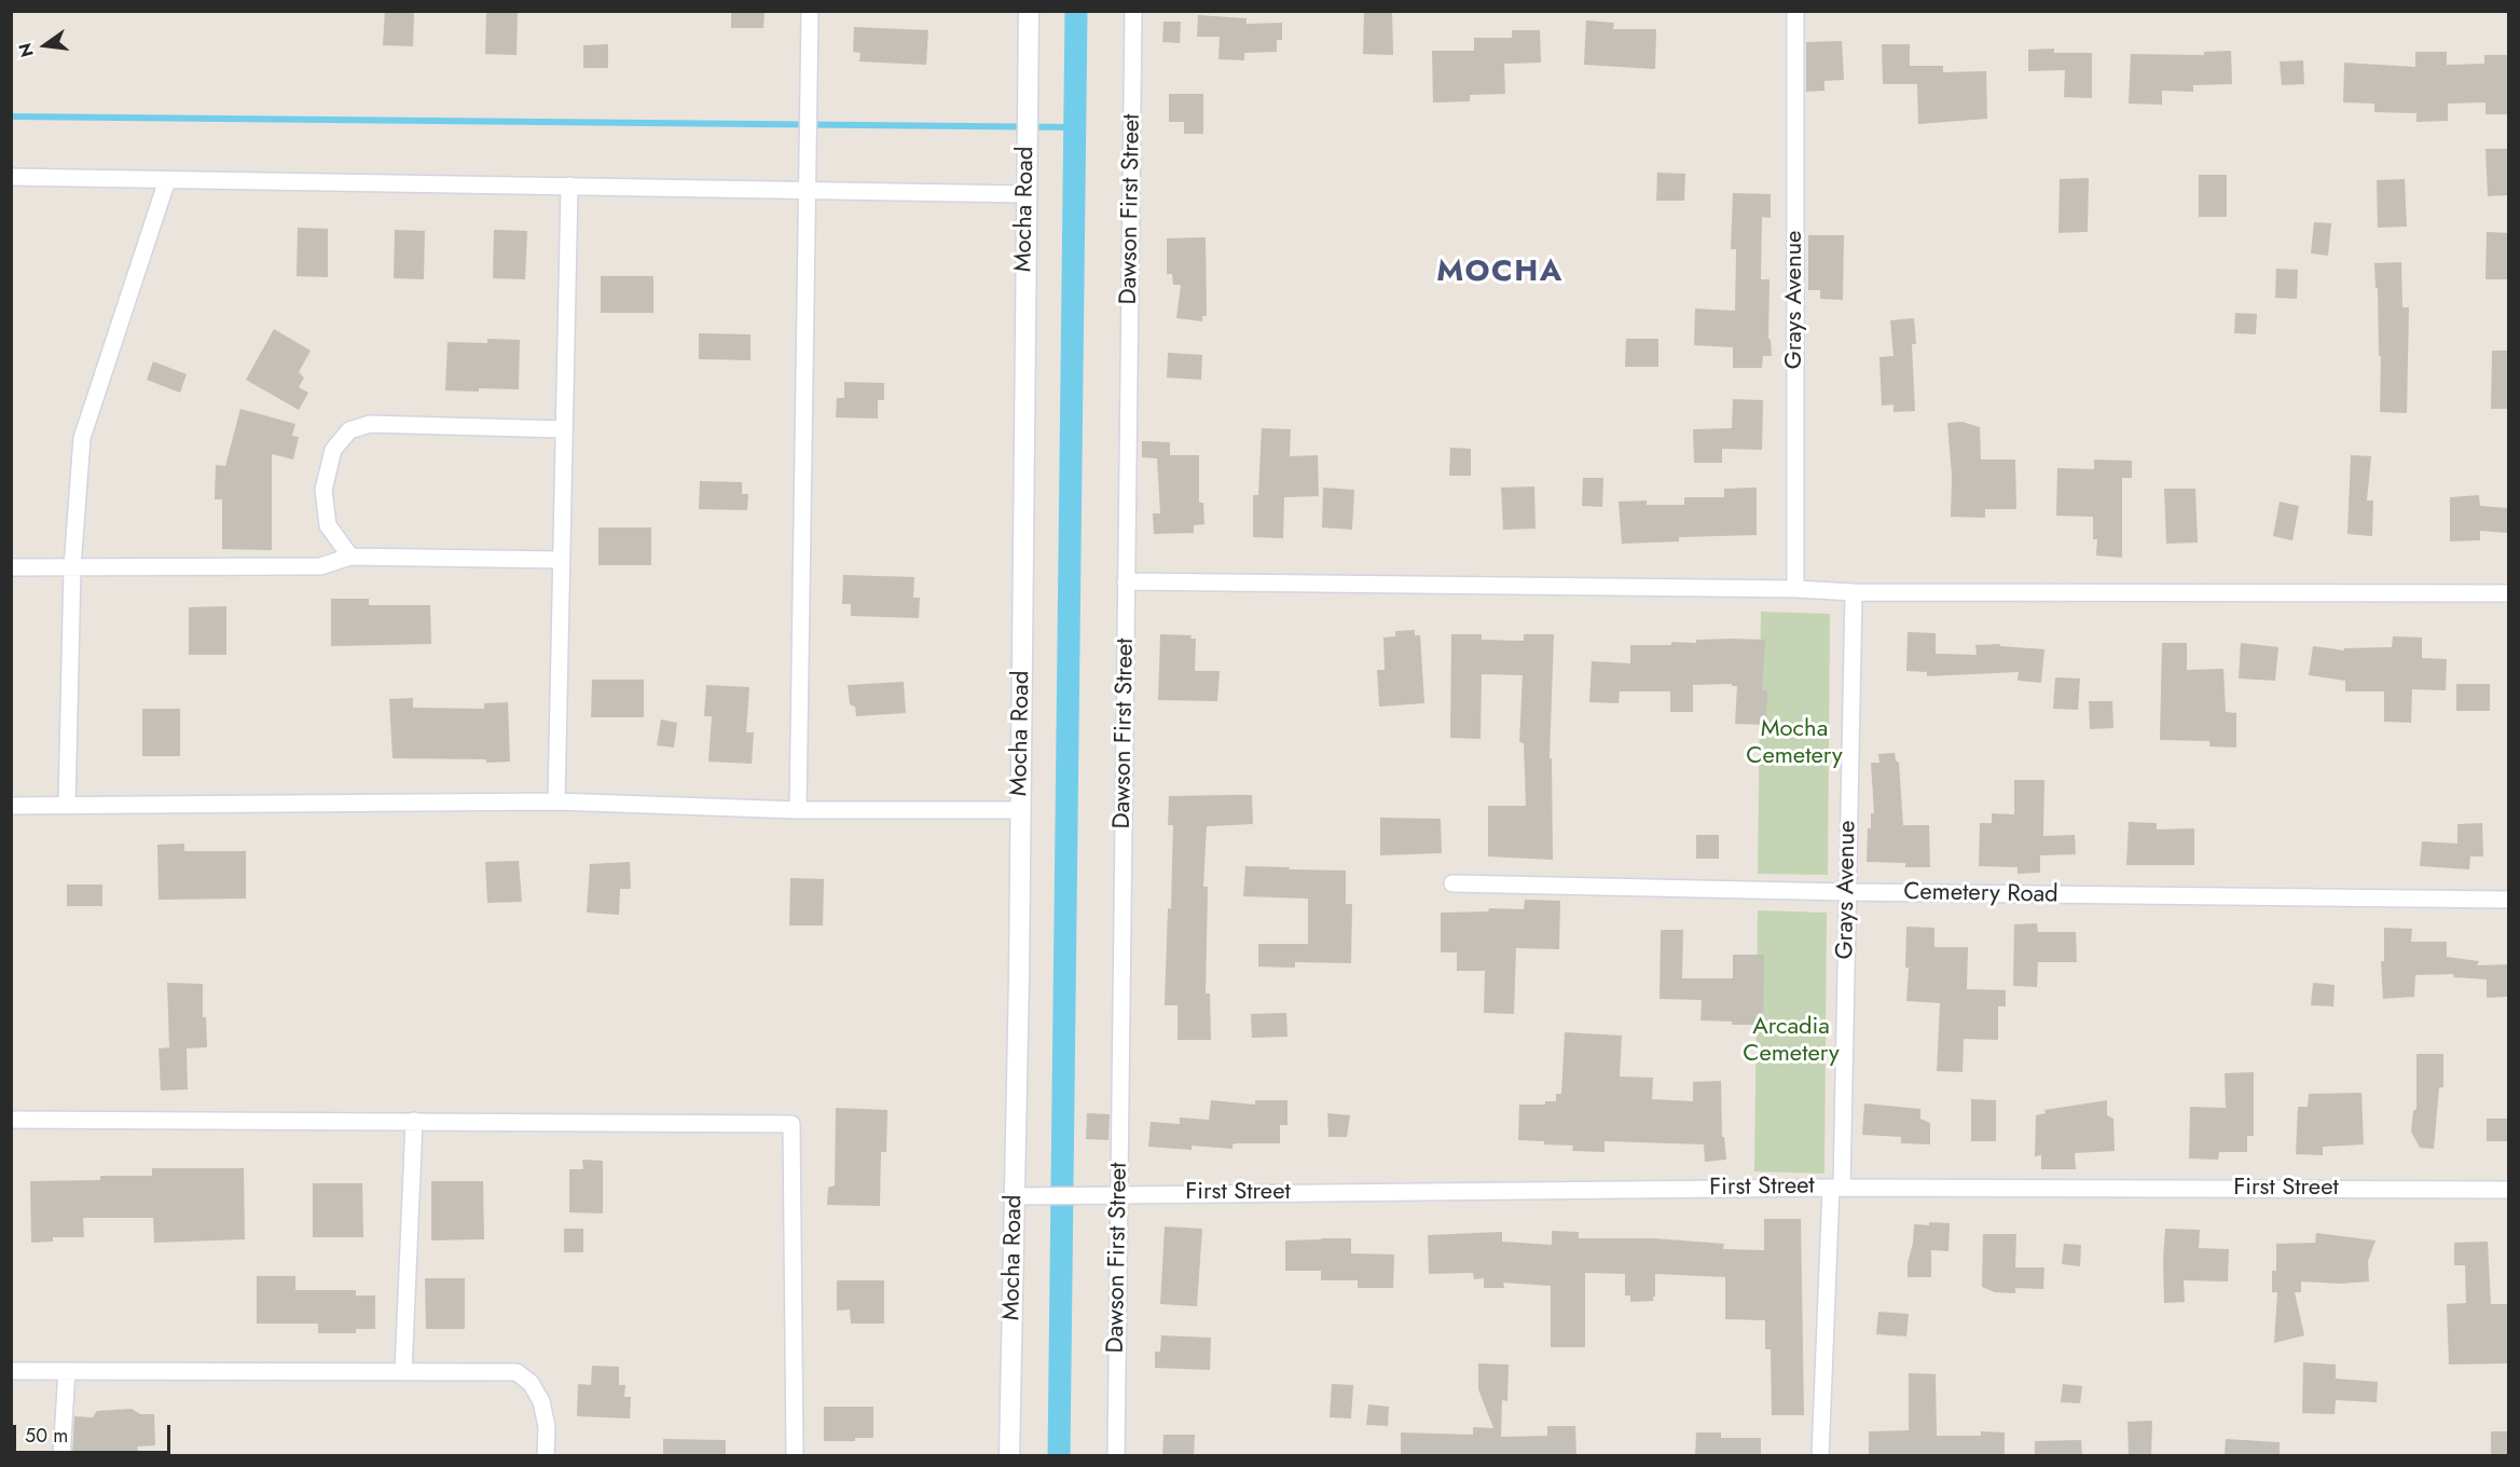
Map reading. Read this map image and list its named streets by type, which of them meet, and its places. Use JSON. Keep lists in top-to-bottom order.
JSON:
{
  "streets": {
    "street": [
      "Mocha Road",
      "Dawson First Street",
      "Grays Avenue",
      "Cemetery Road",
      "First Street"
    ]
  },
  "crossings": [
    ["Mocha Road", "First Street"],
    ["Dawson First Street", "First Street"],
    ["Grays Avenue", "Cemetery Road"],
    ["Grays Avenue", "First Street"]
  ],
  "districts": ["MOCHA"],
  "parks": ["Mocha Cemetery", "Arcadia Cemetery"],
  "scale_bar": "50 m",
  "north": "left"
}
